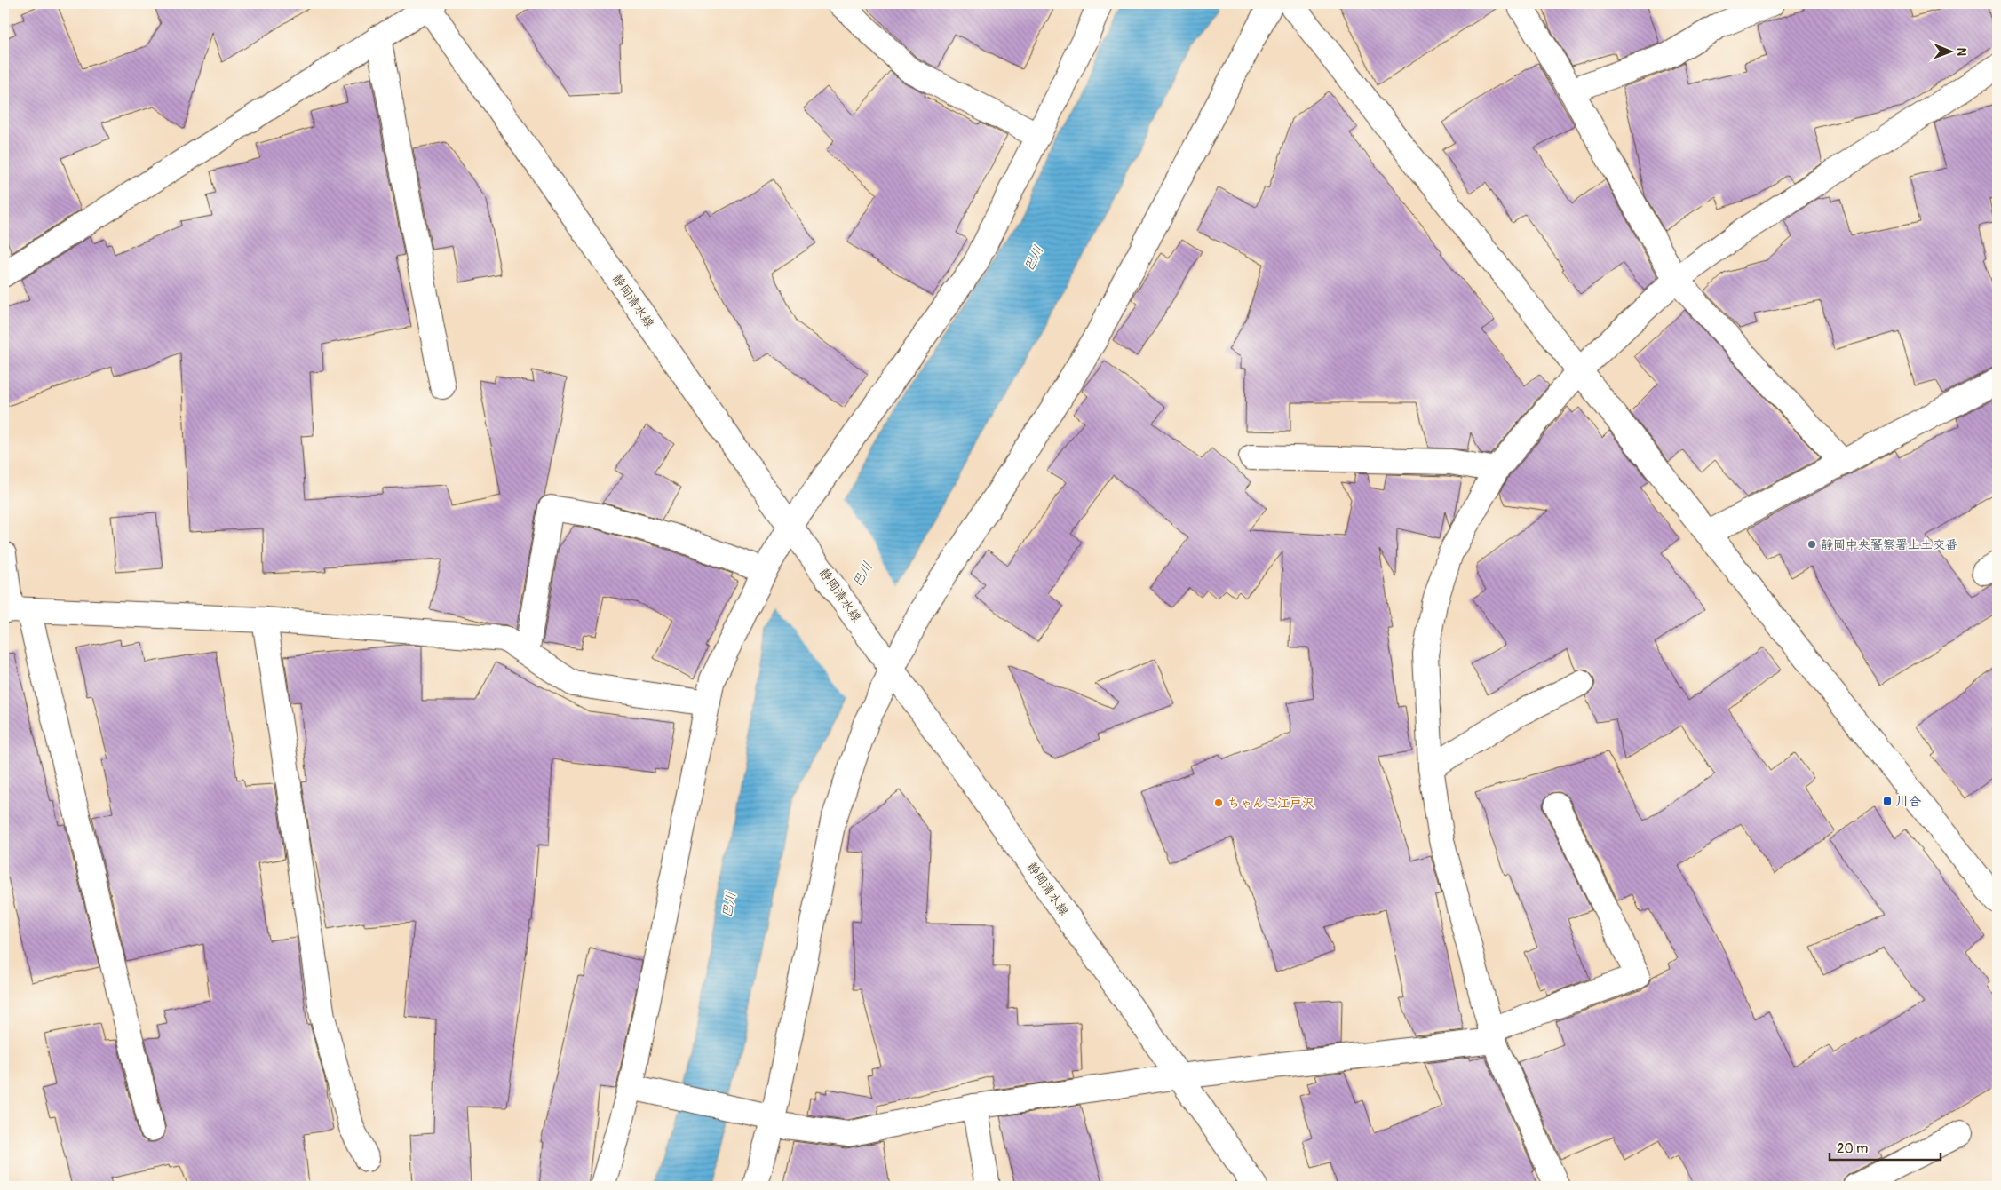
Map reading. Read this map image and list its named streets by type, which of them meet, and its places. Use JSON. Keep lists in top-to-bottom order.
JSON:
{
  "streets": {
    "street": ["静岡清水線"]
  },
  "water": ["巴川"],
  "places": {
    "other": ["静岡中央警察署上土交番", "ちゃんこ江戸沢"],
    "transit": ["川合"]
  },
  "scale_bar": "20 m",
  "north": "right"
}
